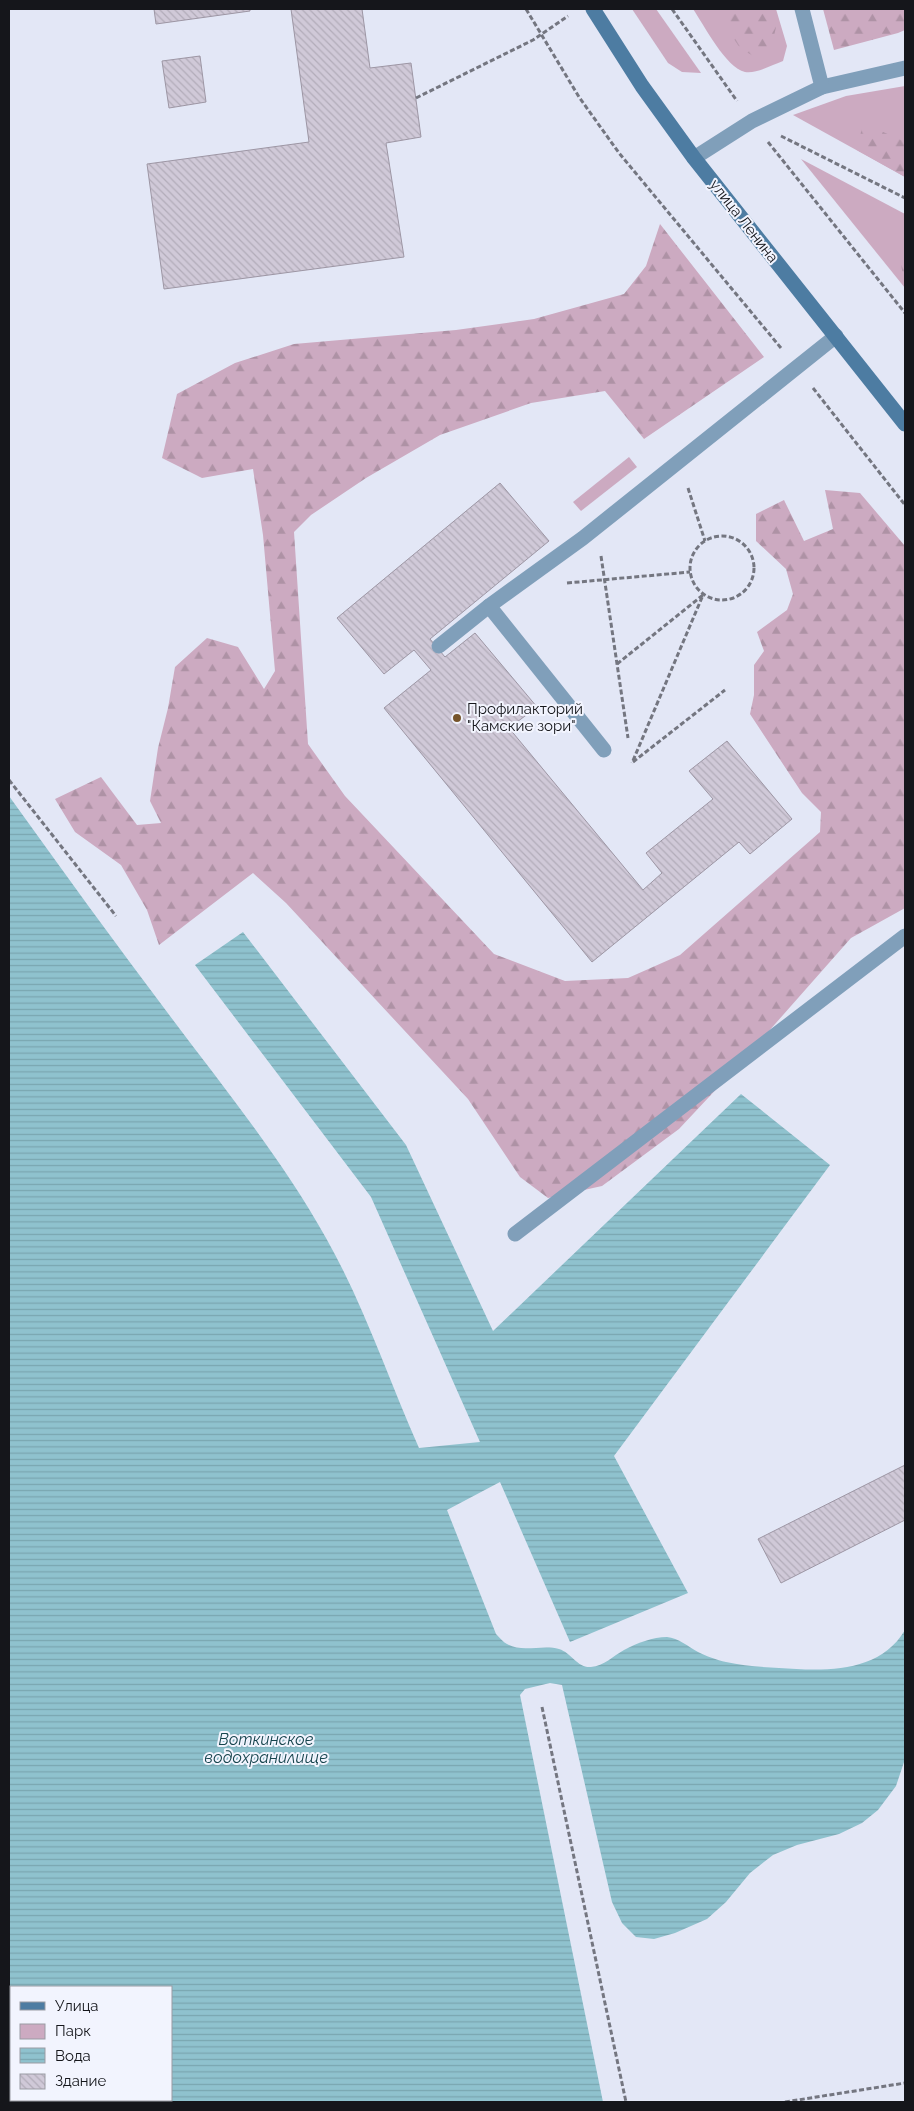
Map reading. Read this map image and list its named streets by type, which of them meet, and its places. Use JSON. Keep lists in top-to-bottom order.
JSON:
{
  "streets": {
    "street": ["улица Ленина"]
  },
  "water": ["Воткинское водохранилище"],
  "places": ["Профилакторий \"Камские зори\""],
  "legend": [
    "Улица",
    "Парк",
    "Вода",
    "Здание"
  ]
}
